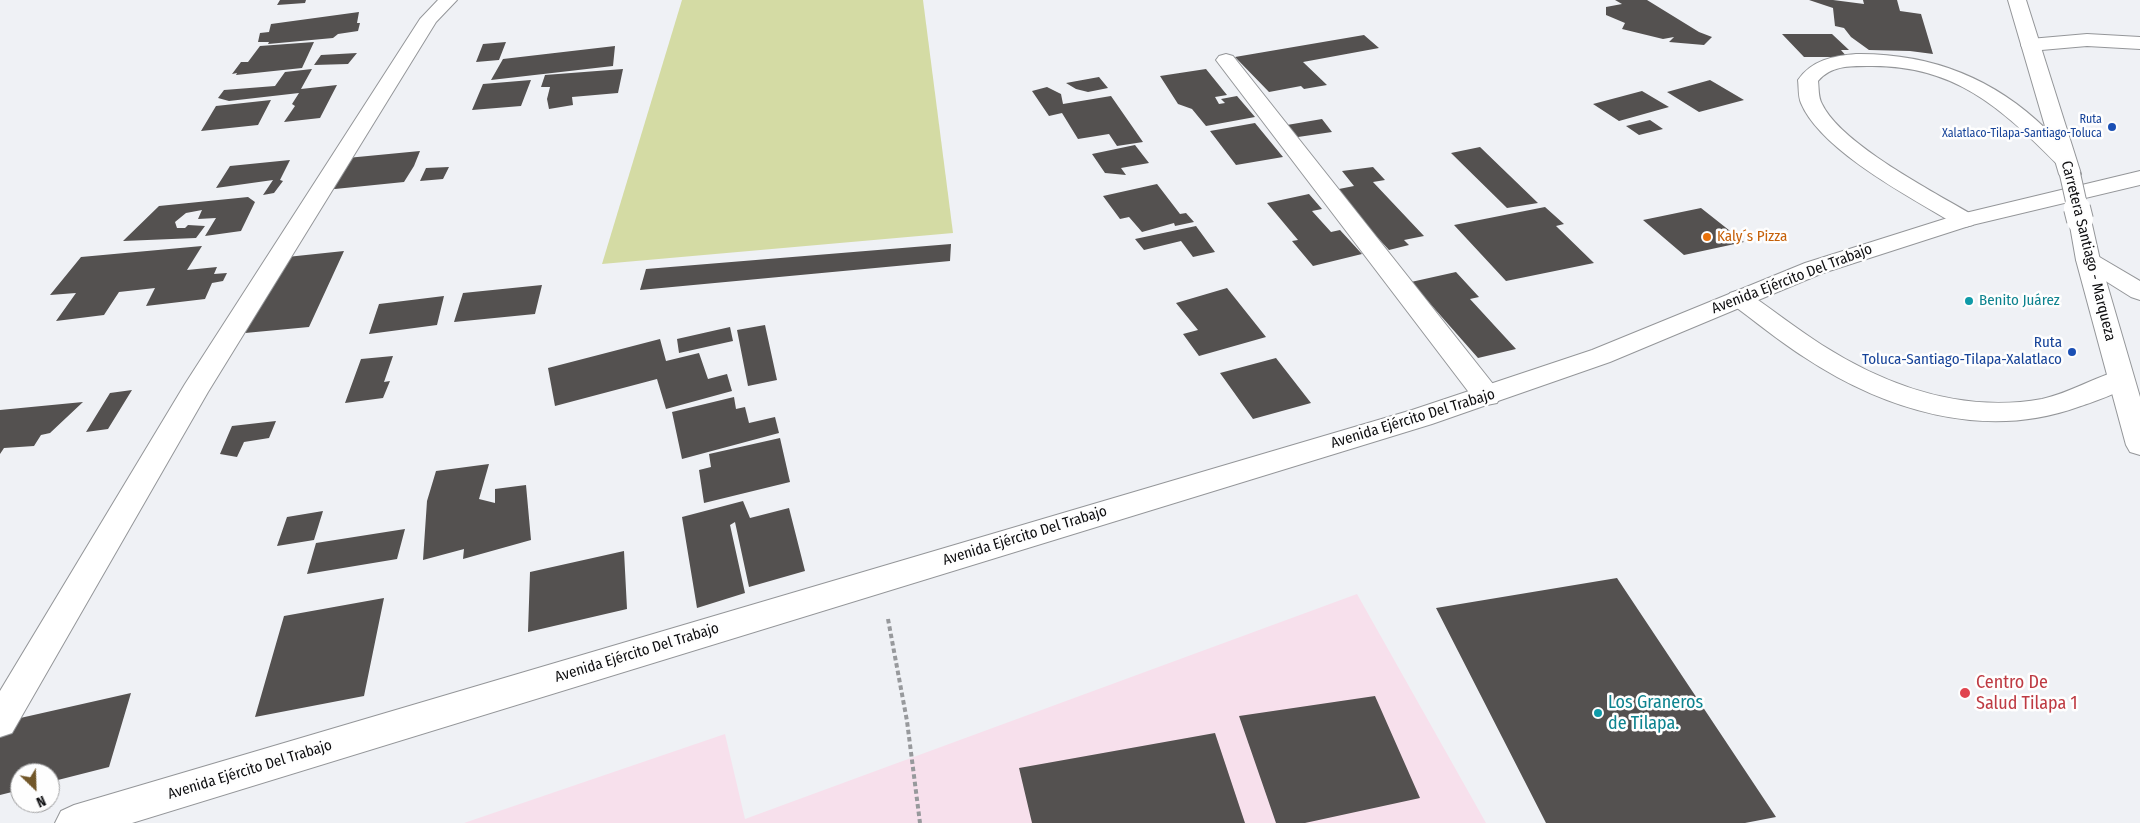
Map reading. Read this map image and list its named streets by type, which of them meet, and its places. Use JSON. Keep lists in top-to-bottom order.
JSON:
{
  "streets": {
    "main road": ["Carretera Santiago - Marqueza", "Avenida Ejército Del Trabajo"]
  },
  "places": [
    "Ruta Xalatlaco-Tilapa-Santiago-Toluca",
    "Kaly´s Pizza",
    "Benito Juárez",
    "Ruta Toluca-Santiago-Tilapa-Xalatlaco",
    "Centro De Salud Tilapa 1",
    "Los Graneros de Tilapa."
  ],
  "north": "bottom right"
}
